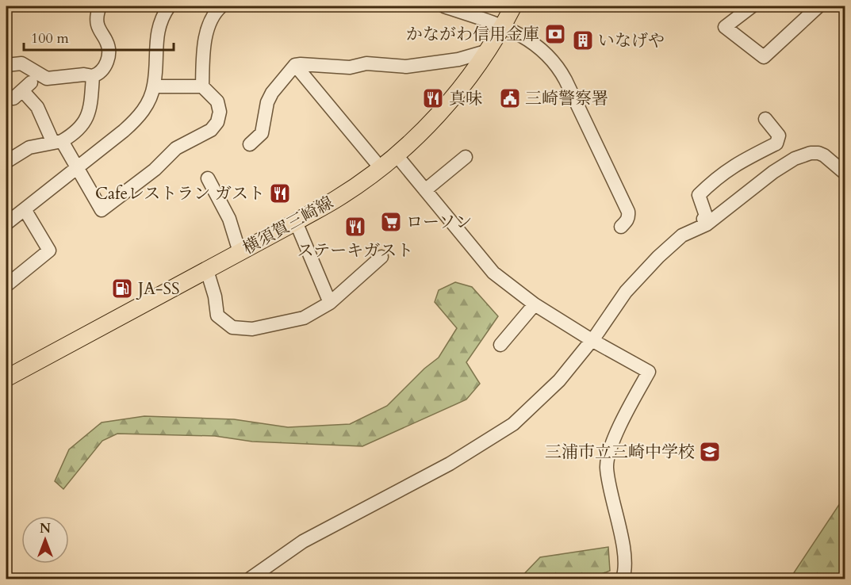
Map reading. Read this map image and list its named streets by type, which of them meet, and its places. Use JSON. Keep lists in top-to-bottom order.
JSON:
{
  "streets": {
    "main road": ["横須賀三崎線"]
  },
  "places": {
    "bank": ["かながわ信用金庫"],
    "building": ["いなげや"],
    "restaurant": ["真味", "Cafeレストラン ガスト", "ステーキガスト"],
    "public building": ["三崎警察署"],
    "supermarket": ["ローソン"],
    "fuel station": ["JA-SS"],
    "school or university": ["三浦市立三崎中学校"]
  },
  "scale_bar": "100 m",
  "north": "top"
}
